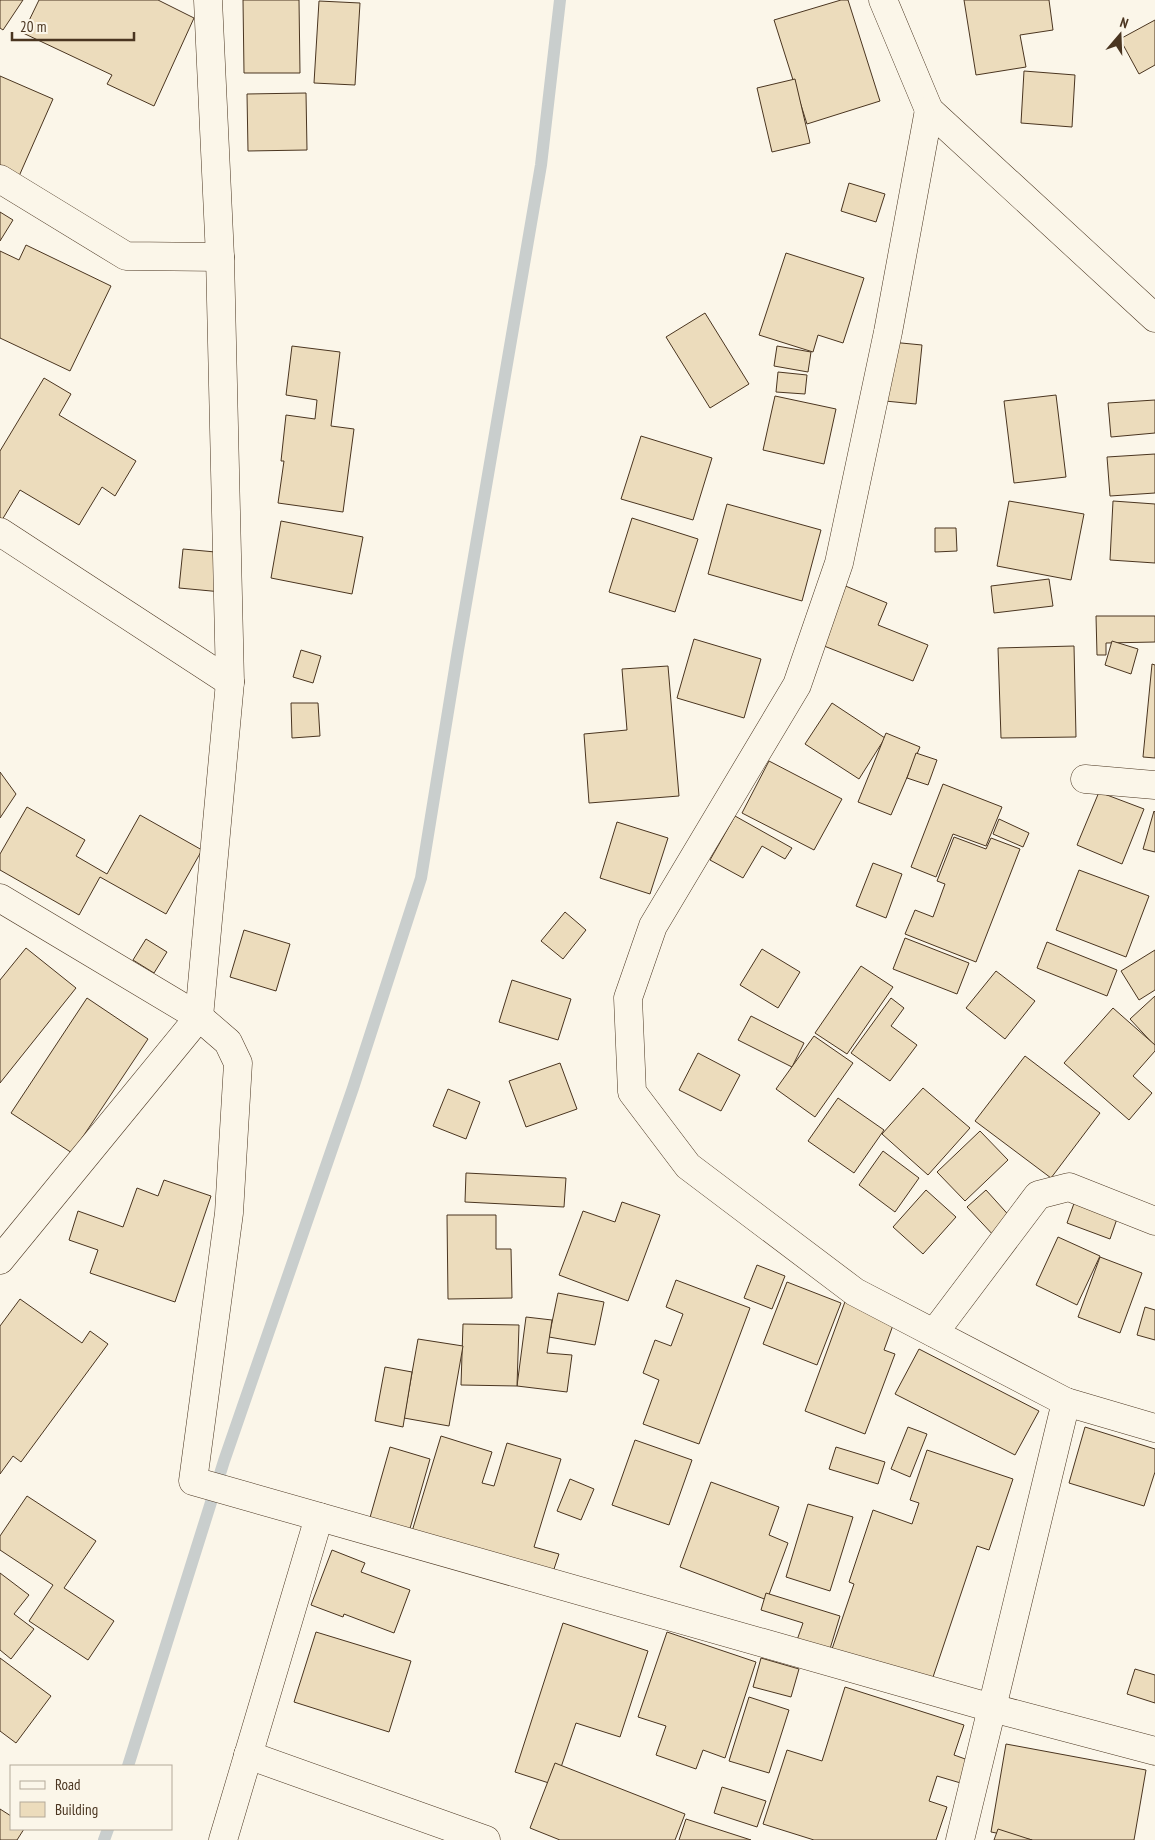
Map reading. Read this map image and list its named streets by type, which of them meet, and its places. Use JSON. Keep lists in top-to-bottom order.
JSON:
{
  "legend": ["Road", "Building"],
  "scale_bar": "20 m",
  "north": "top"
}
